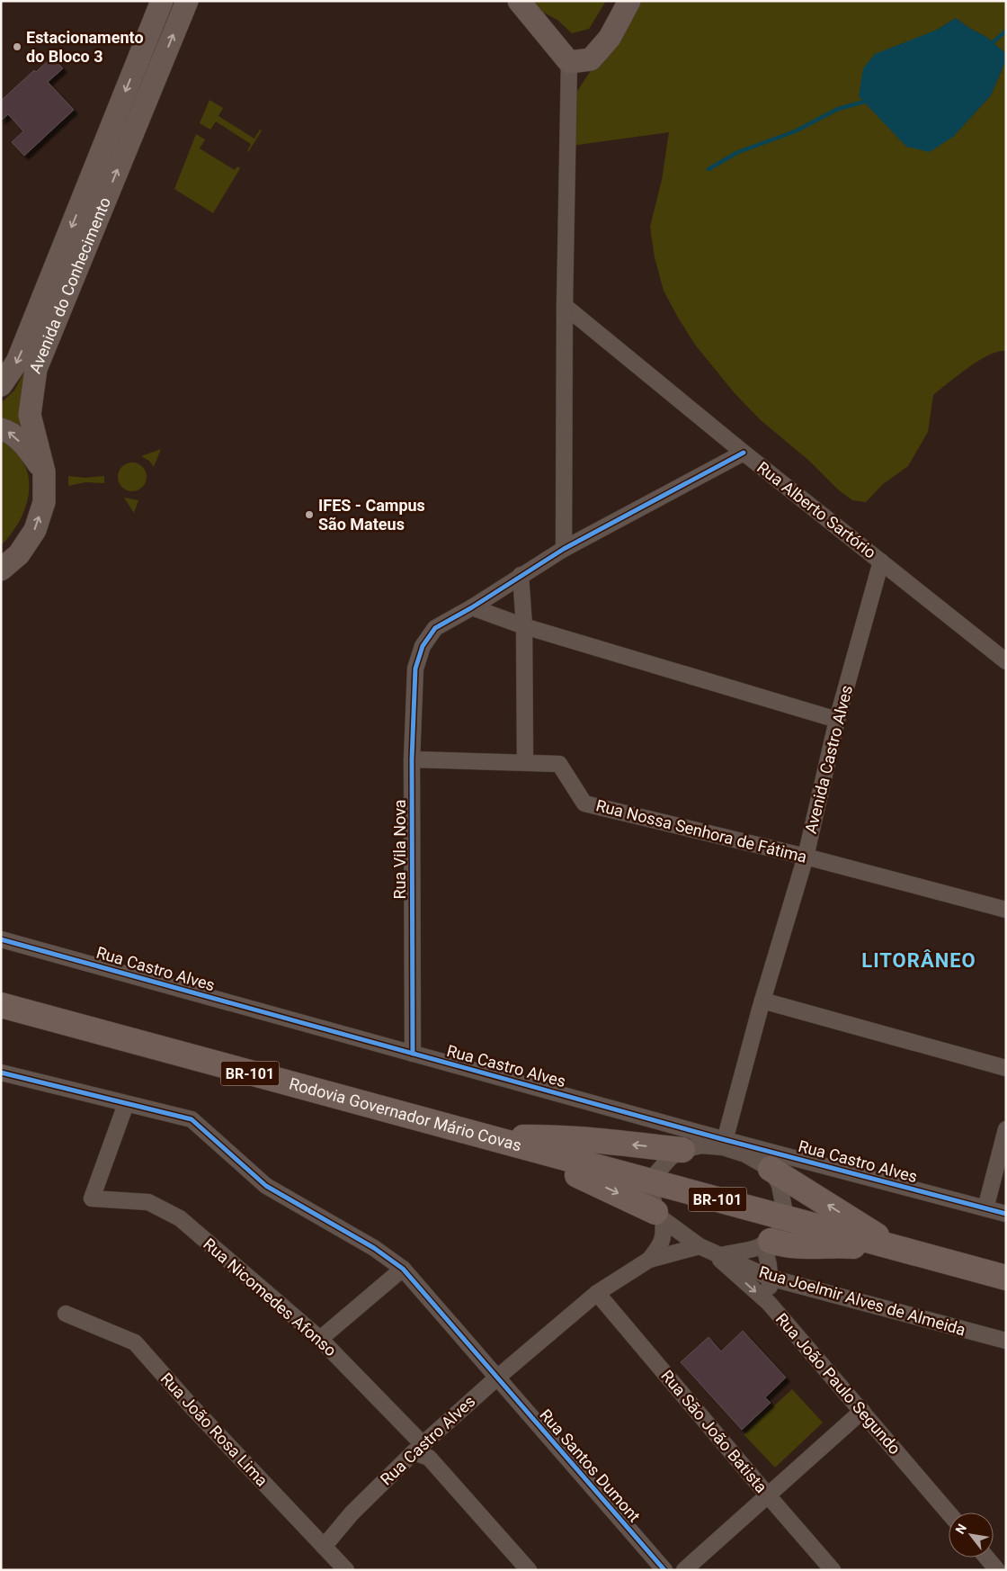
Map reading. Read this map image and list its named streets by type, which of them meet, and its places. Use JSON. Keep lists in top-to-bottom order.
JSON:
{
  "streets": {
    "highway": ["BR-101", "Rodovia Governador Mário Covas"],
    "main road": ["Avenida do Conhecimento"],
    "street": [
      "Rua Alberto Sartório",
      "Avenida Castro Alves",
      "Rua Nossa Senhora de Fátima",
      "Rua Vila Nova",
      "Rua Castro Alves",
      "Rua Nicomedes Afonso",
      "Rua Joelmir Alves de Almeida",
      "Rua João Paulo Segundo",
      "Rua João Rosa Lima",
      "Rua São João Batista",
      "Rua Santos Dumont"
    ]
  },
  "crossings": [
    ["Rua Alberto Sartório", "Avenida Castro Alves"],
    ["Rua Alberto Sartório", "Rua Vila Nova"],
    ["Avenida Castro Alves", "Rua Nossa Senhora de Fátima"],
    ["Avenida Castro Alves", "Rua Castro Alves"],
    ["Rua Nossa Senhora de Fátima", "Rua Vila Nova"],
    ["Rua Vila Nova", "Rua Castro Alves"],
    ["Rua Castro Alves", "Rua Nicomedes Afonso"],
    ["Rua Castro Alves", "Rua Joelmir Alves de Almeida"],
    ["Rua Castro Alves", "Rua João Paulo Segundo"],
    ["Rua Castro Alves", "Rua João Rosa Lima"],
    ["Rua Castro Alves", "Rua São João Batista"],
    ["Rua Castro Alves", "Rua Santos Dumont"],
    ["Rua Joelmir Alves de Almeida", "Rua João Paulo Segundo"]
  ],
  "districts": ["LITORÂNEO"],
  "places": ["Estacionamento do Bloco 3", "IFES - Campus São Mateus"],
  "north": "top left"
}
